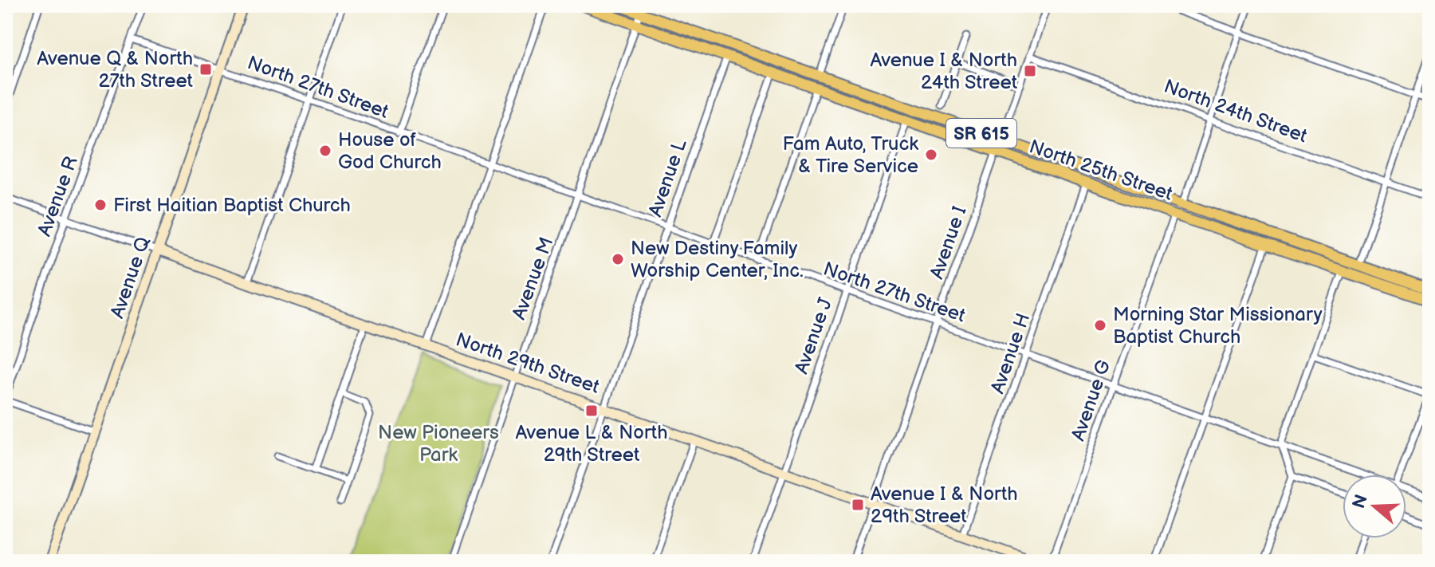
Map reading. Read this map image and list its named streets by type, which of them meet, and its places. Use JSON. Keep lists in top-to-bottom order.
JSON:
{
  "streets": {
    "main road": ["SR 615", "North 25th Street"],
    "street": [
      "North 27th Street",
      "North 24th Street",
      "Avenue L",
      "Avenue R",
      "Avenue I",
      "Avenue Q",
      "Avenue M",
      "Avenue J",
      "Avenue H",
      "North 29th Street",
      "Avenue G"
    ]
  },
  "crossings": [
    ["North 27th Street", "Avenue L"],
    ["North 27th Street", "Avenue R"],
    ["North 27th Street", "Avenue I"],
    ["North 27th Street", "Avenue Q"],
    ["North 27th Street", "Avenue M"],
    ["North 27th Street", "Avenue J"],
    ["North 27th Street", "Avenue H"],
    ["North 27th Street", "Avenue G"],
    ["North 24th Street", "Avenue I"],
    ["North 25th Street", "Avenue L"],
    ["North 25th Street", "Avenue I"],
    ["North 25th Street", "Avenue M"],
    ["North 25th Street", "Avenue J"],
    ["North 25th Street", "Avenue H"],
    ["North 25th Street", "Avenue G"],
    ["Avenue L", "North 29th Street"],
    ["Avenue R", "North 29th Street"],
    ["Avenue I", "North 29th Street"],
    ["Avenue Q", "North 29th Street"],
    ["Avenue M", "North 29th Street"],
    ["Avenue J", "North 29th Street"],
    ["Avenue H", "North 29th Street"]
  ],
  "parks": ["New Pioneers Park"],
  "places": {
    "transit": [
      "Avenue Q & North 27th Street",
      "Avenue I & North 24th Street",
      "Avenue L & North 29th Street",
      "Avenue I & North 29th Street"
    ],
    "other": [
      "House of God Church",
      "Fam Auto, Truck & Tire Service",
      "First Haitian Baptist Church",
      "New Destiny Family Worship Center, Inc.",
      "Morning Star Missionary Baptist Church"
    ]
  },
  "north": "left"
}
